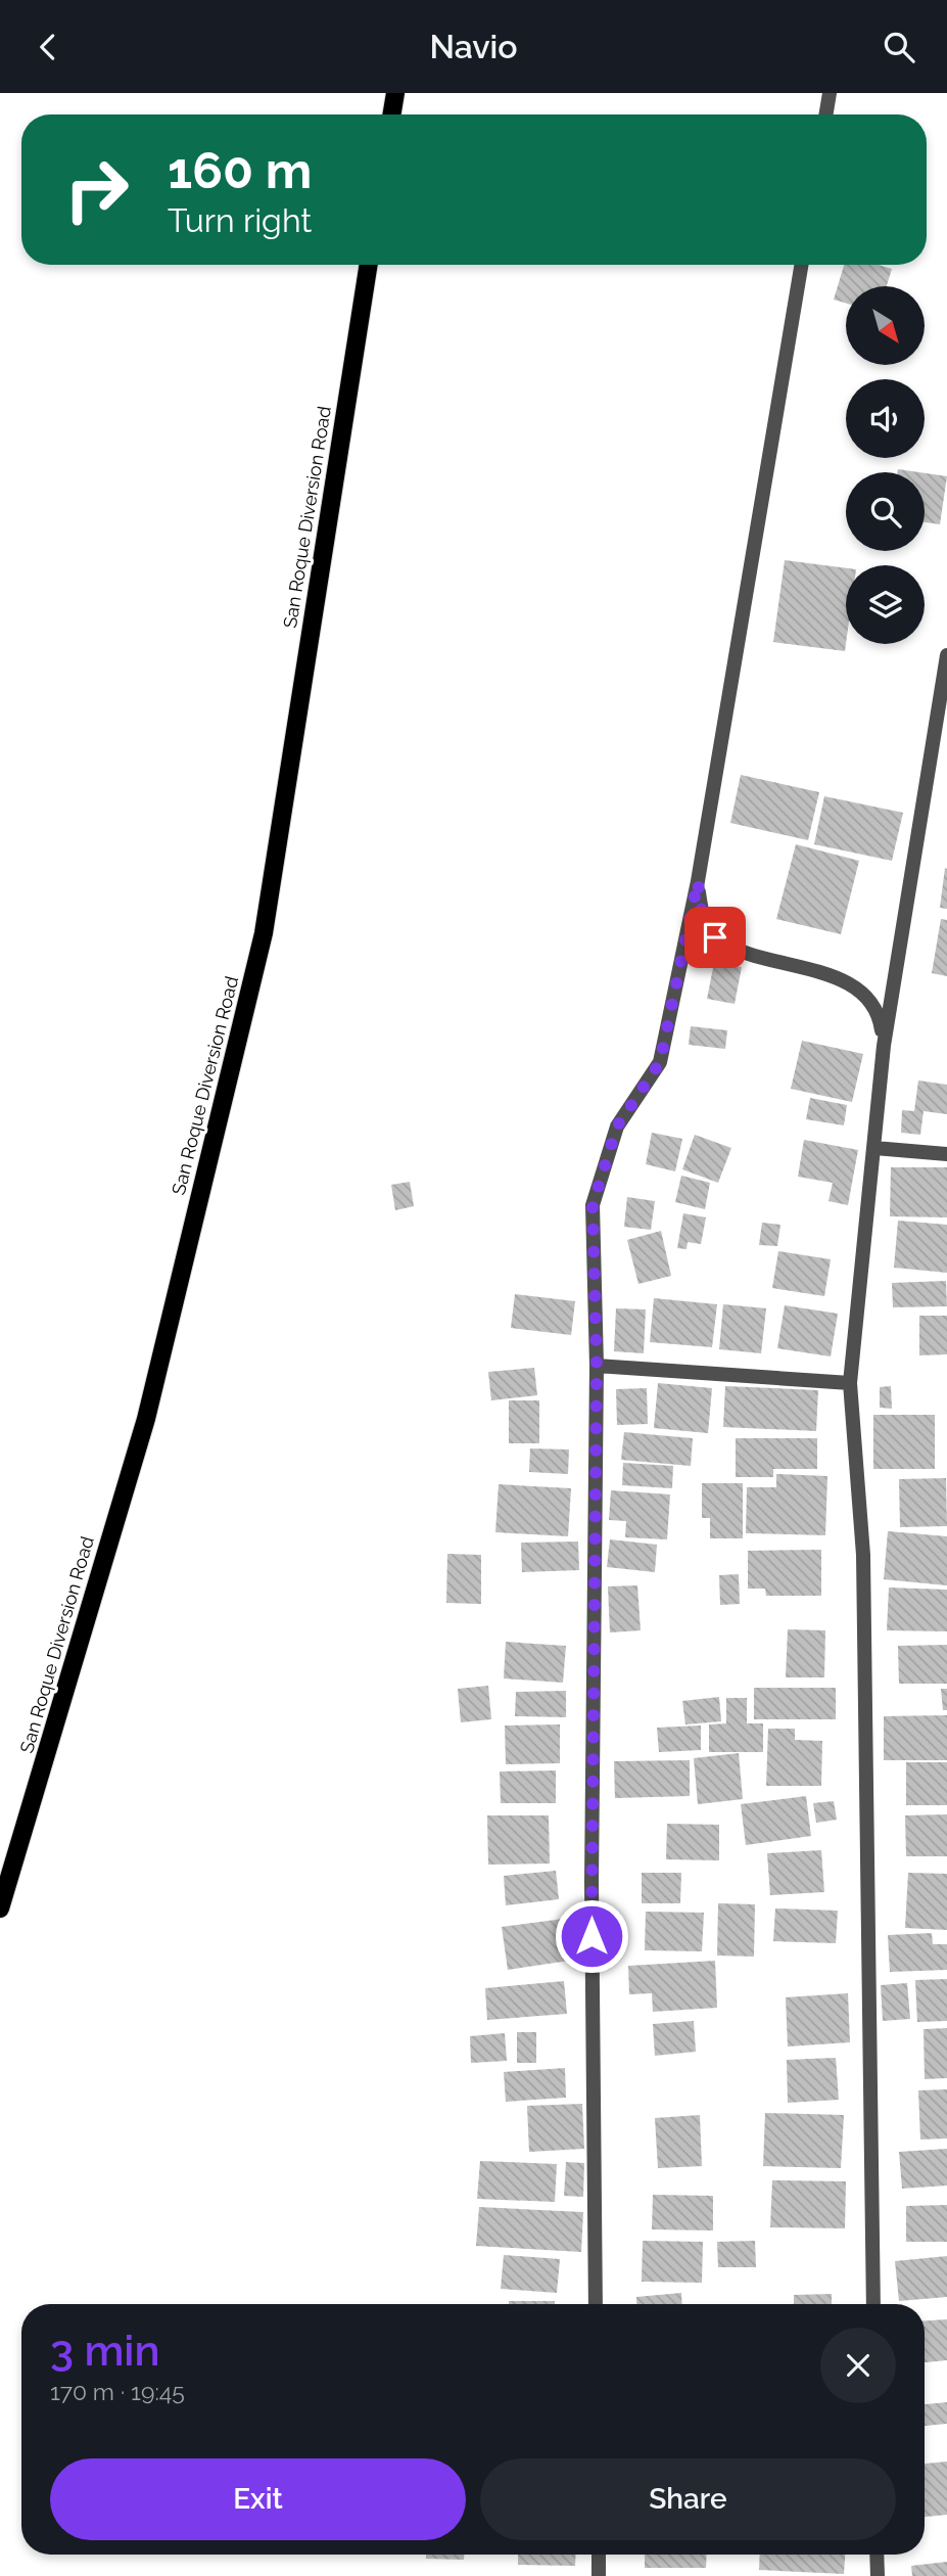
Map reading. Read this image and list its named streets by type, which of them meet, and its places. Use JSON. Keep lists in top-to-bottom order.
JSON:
{
  "streets": {
    "main road": ["San Roque Diversion Road"]
  },
  "north": "bottom right",
  "page": {
    "header": "Navio",
    "turn": ["160 m", "Turn right"],
    "heading": ["3 min", "170 m · 19:45"],
    "buttons": ["Exit", "Share"]
  }
}
